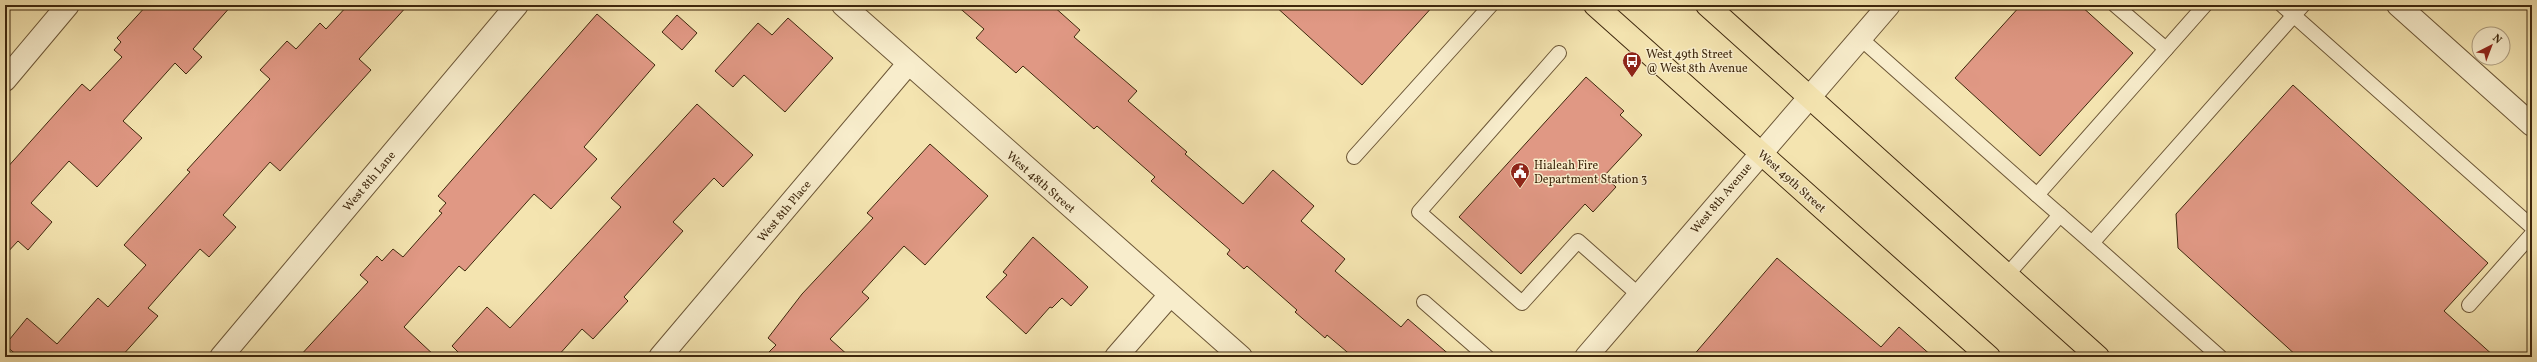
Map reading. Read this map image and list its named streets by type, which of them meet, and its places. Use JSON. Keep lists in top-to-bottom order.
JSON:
{
  "streets": {
    "main road": ["West 49th Street"],
    "street": [
      "West 8th Lane",
      "West 48th Street",
      "West 8th Avenue",
      "West 8th Place"
    ]
  },
  "crossings": [
    ["West 49th Street", "West 8th Avenue"],
    ["West 48th Street", "West 8th Place"]
  ],
  "places": {
    "bus stop": ["West 49th Street @ West 8th Avenue"],
    "public building": ["Hialeah Fire Department Station 3"]
  },
  "north": "top right"
}
